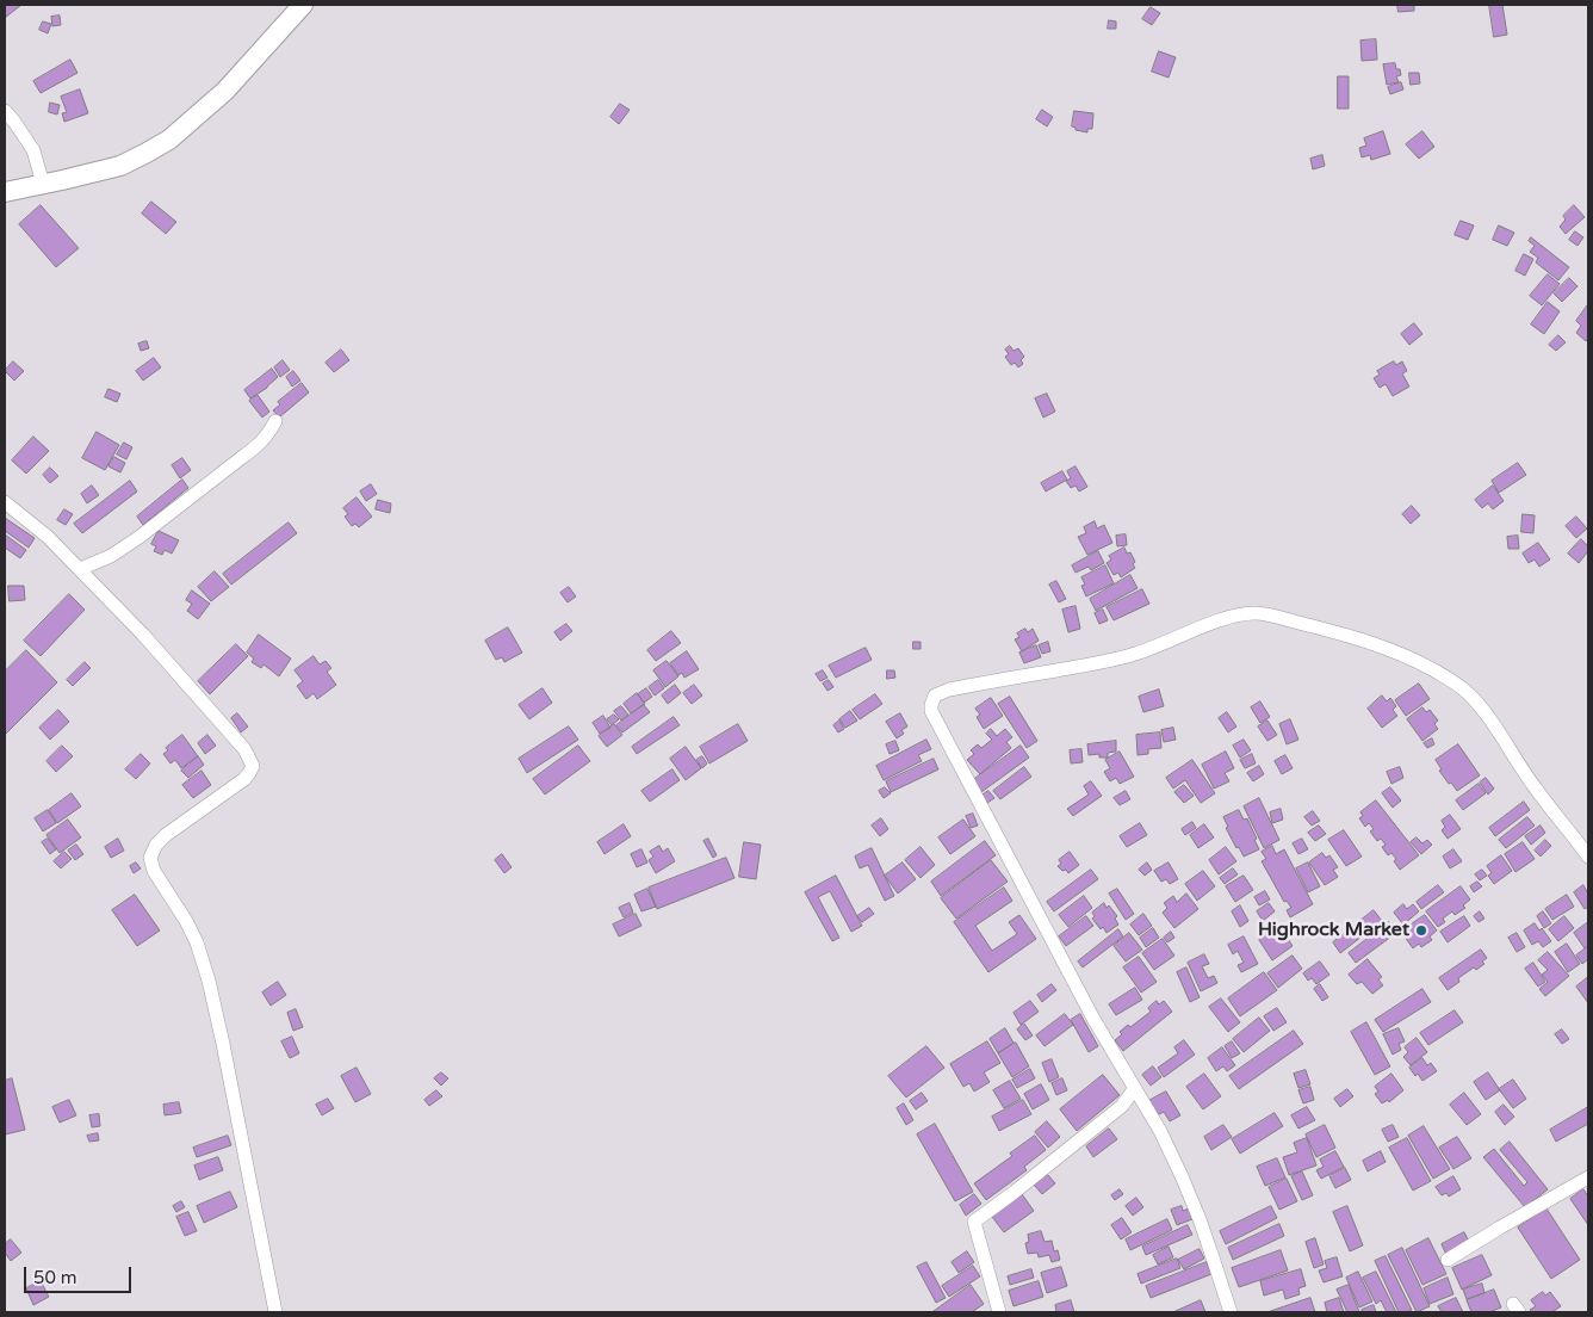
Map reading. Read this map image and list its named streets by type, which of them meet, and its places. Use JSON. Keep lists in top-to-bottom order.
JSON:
{
  "places": ["Highrock Market"],
  "scale_bar": "50 m"
}
